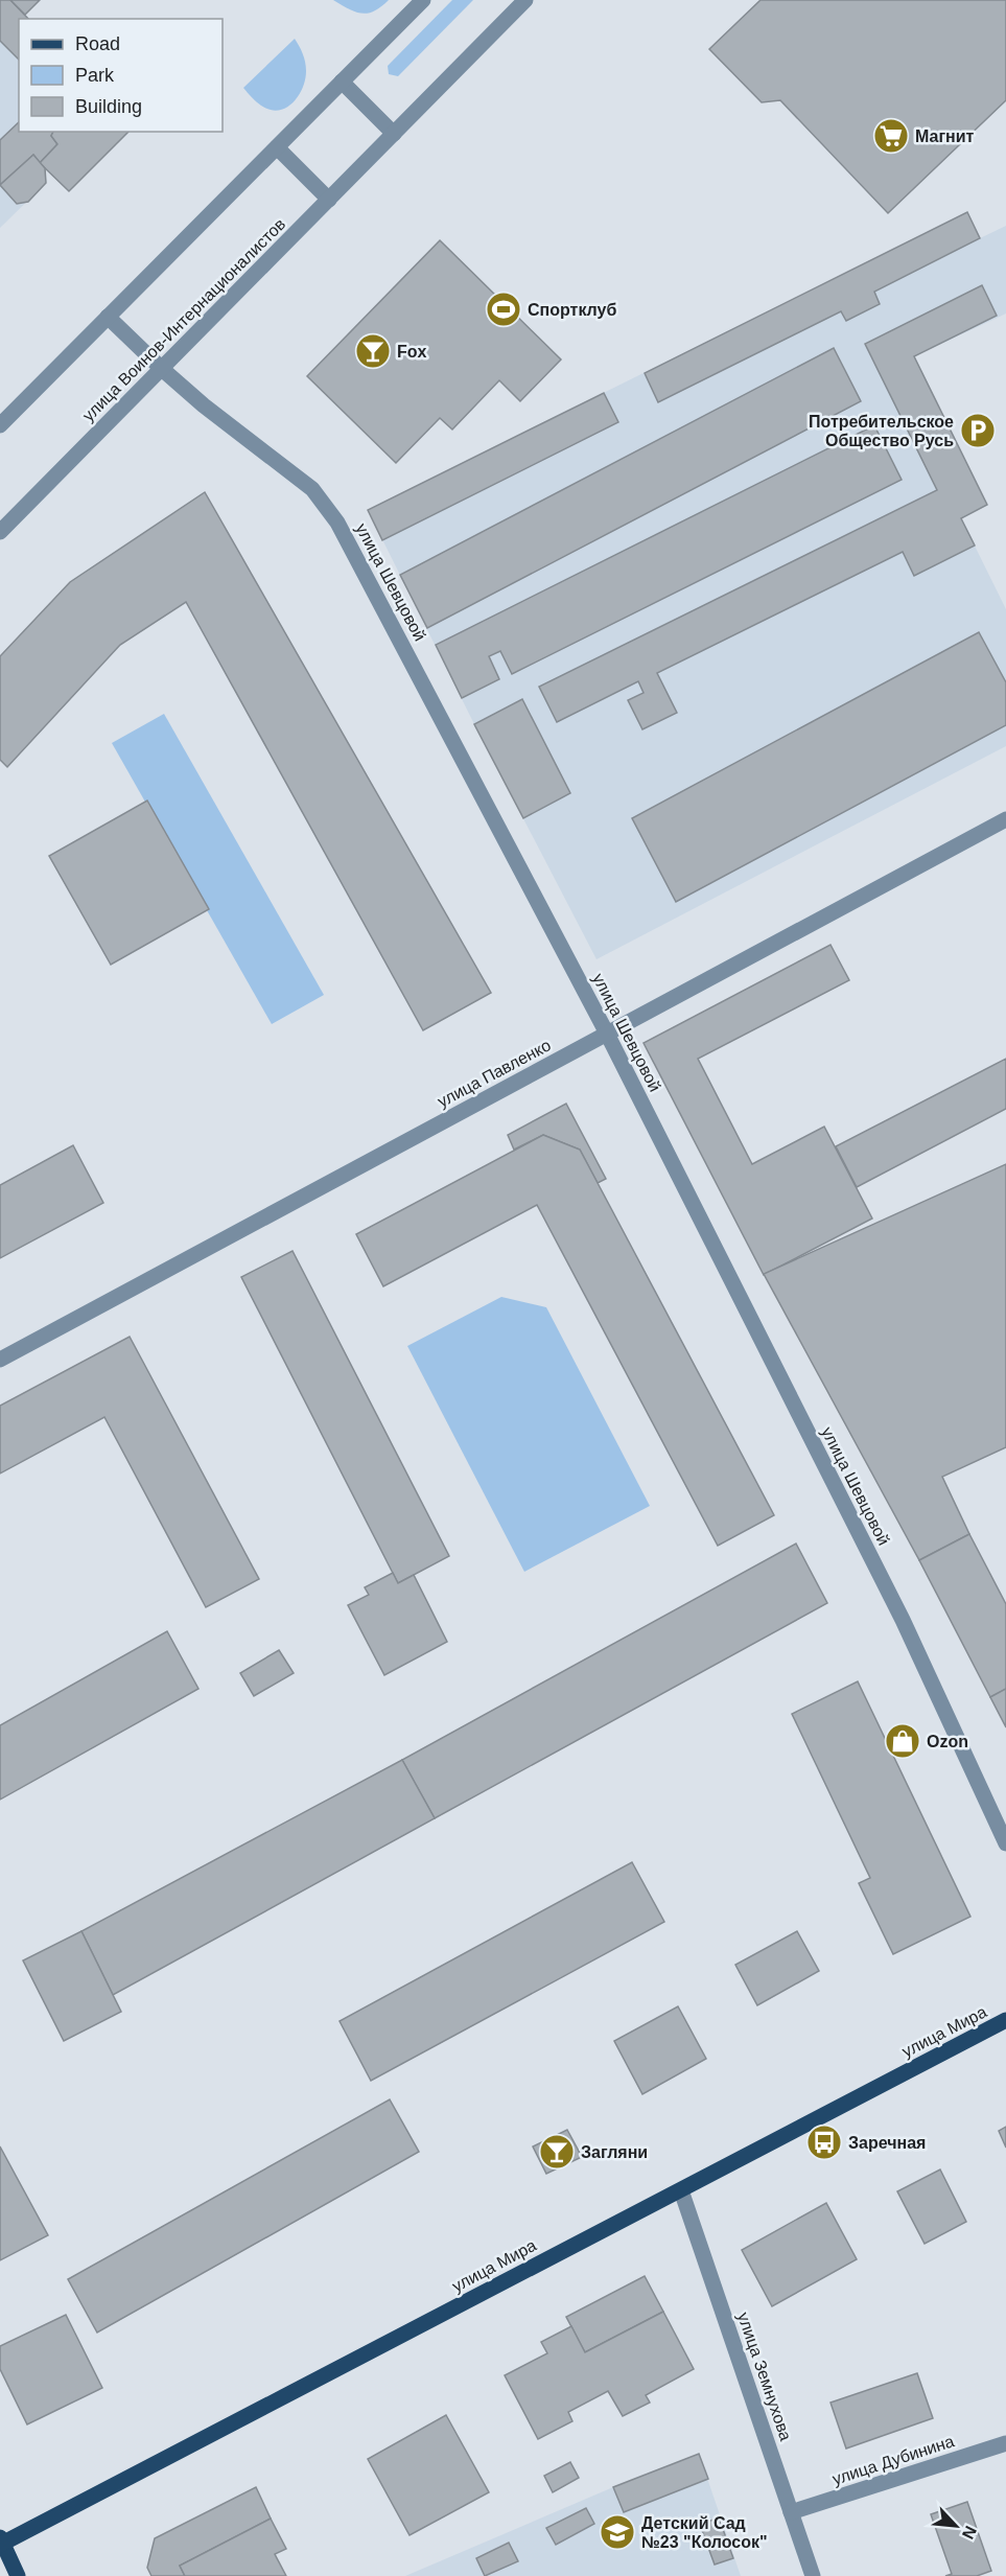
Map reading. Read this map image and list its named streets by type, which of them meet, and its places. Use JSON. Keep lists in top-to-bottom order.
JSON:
{
  "streets": {
    "main road": ["улица Мира"],
    "street": [
      "улица Воинов-Интернационалистов",
      "улица Шевцовой",
      "улица Павленко",
      "улица Земнухова",
      "улица Дубинина"
    ]
  },
  "crossings": [
    ["улица Воинов-Интернационалистов", "улица Шевцовой"],
    ["улица Шевцовой", "улица Павленко"],
    ["улица Мира", "улица Земнухова"],
    ["улица Земнухова", "улица Дубинина"]
  ],
  "places": {
    "supermarket": ["Магнит"],
    "sports": ["Спортклуб"],
    "bar": ["Fox", "Загляни"],
    "parking": ["Потребительское Общество Русь"],
    "shop": ["Ozon"],
    "bus stop": ["Заречная"],
    "school or university": ["Детский Сад №23 \"Колосок\""]
  },
  "legend": ["Road", "Park", "Building"],
  "north": "bottom right"
}
